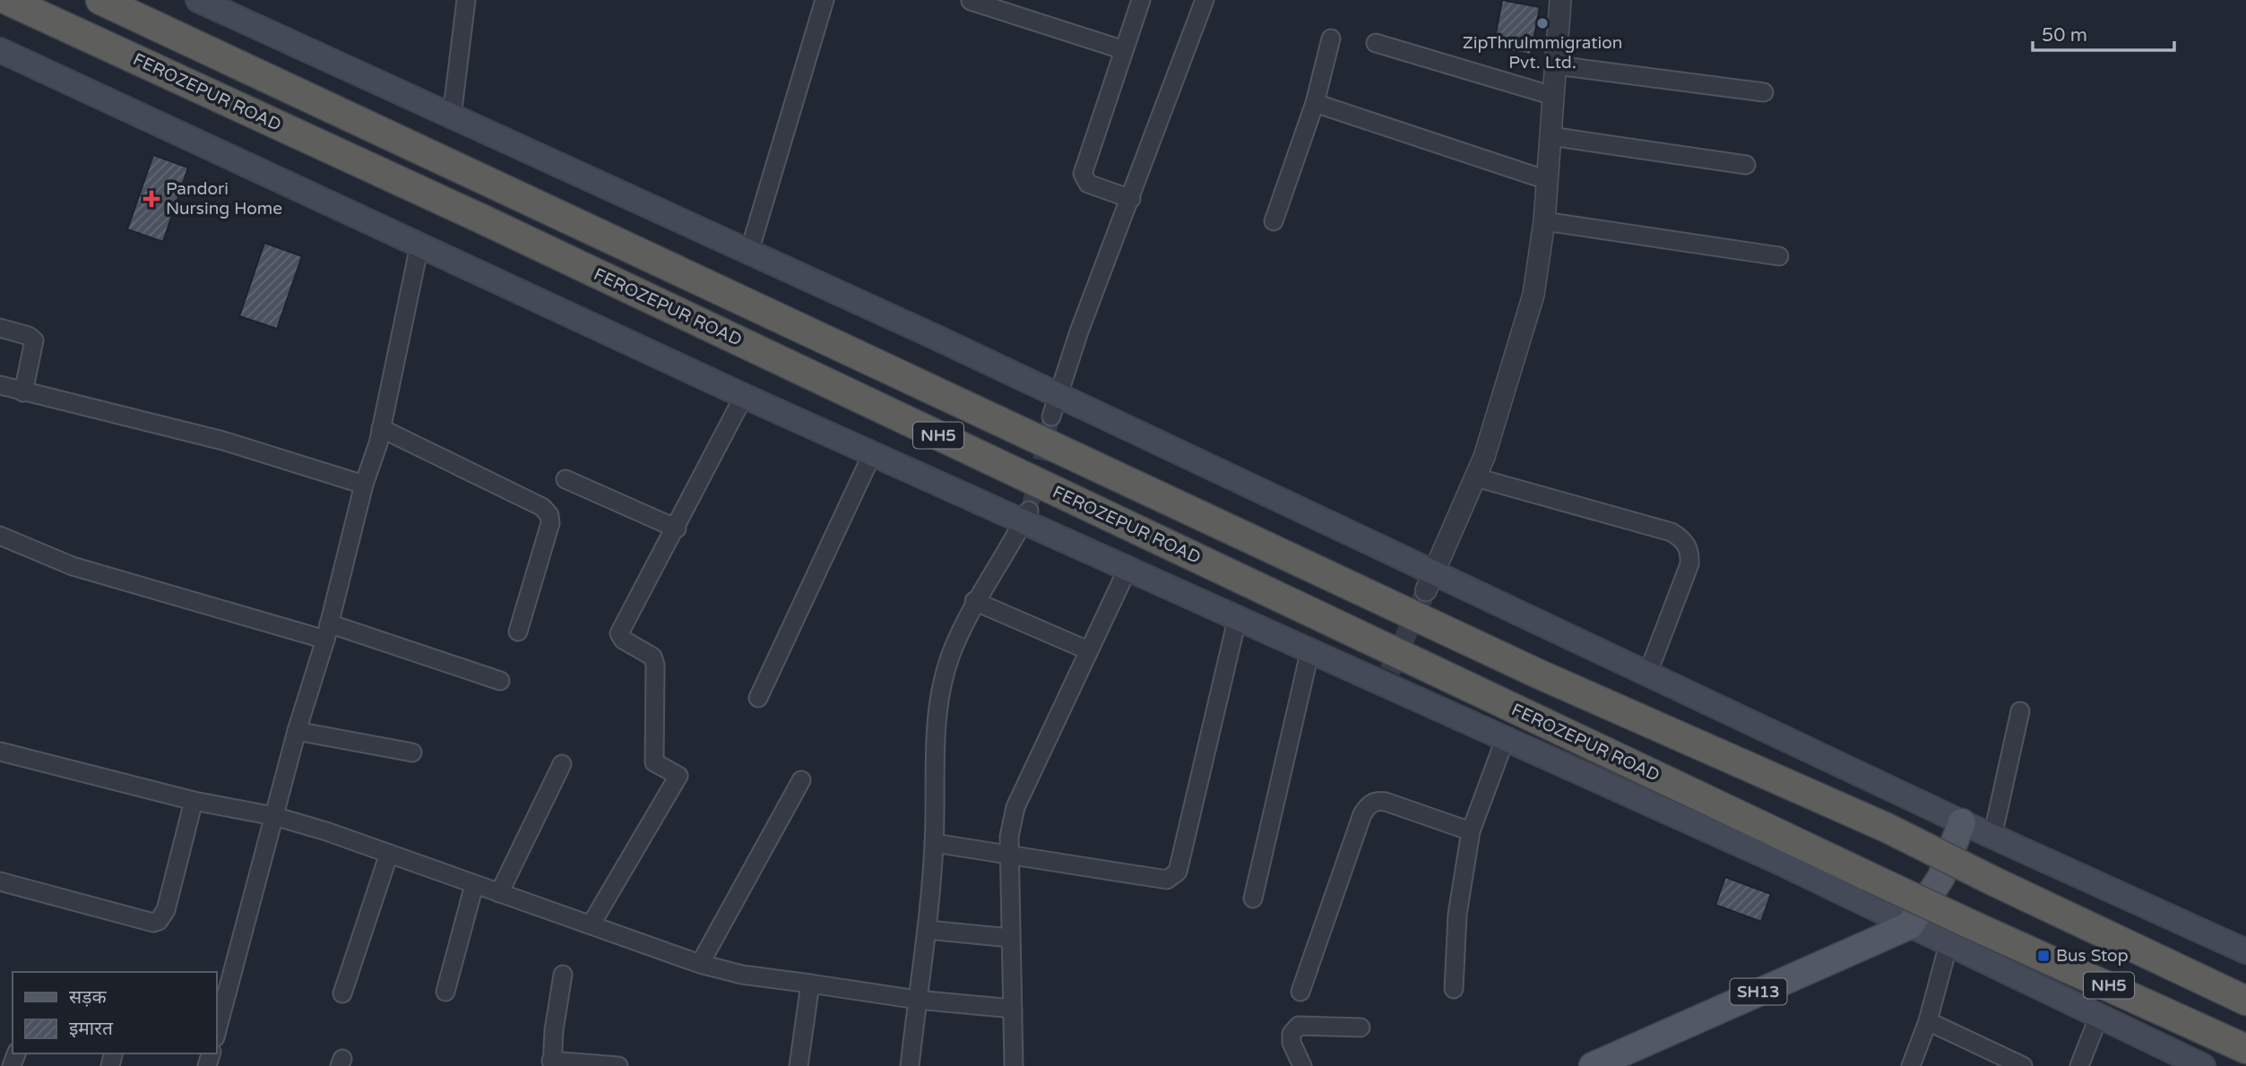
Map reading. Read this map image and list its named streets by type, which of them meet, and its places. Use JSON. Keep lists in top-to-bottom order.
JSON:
{
  "streets": {
    "highway": ["FEROZEPUR ROAD", "NH5"],
    "main road": ["SH13"]
  },
  "places": {
    "other": ["ZipThruImmigration Pvt. Ltd."],
    "health": ["Pandori Nursing Home"],
    "transit": ["Bus Stop"]
  },
  "legend": ["सड़क", "इमारत"],
  "scale_bar": "50 m"
}
